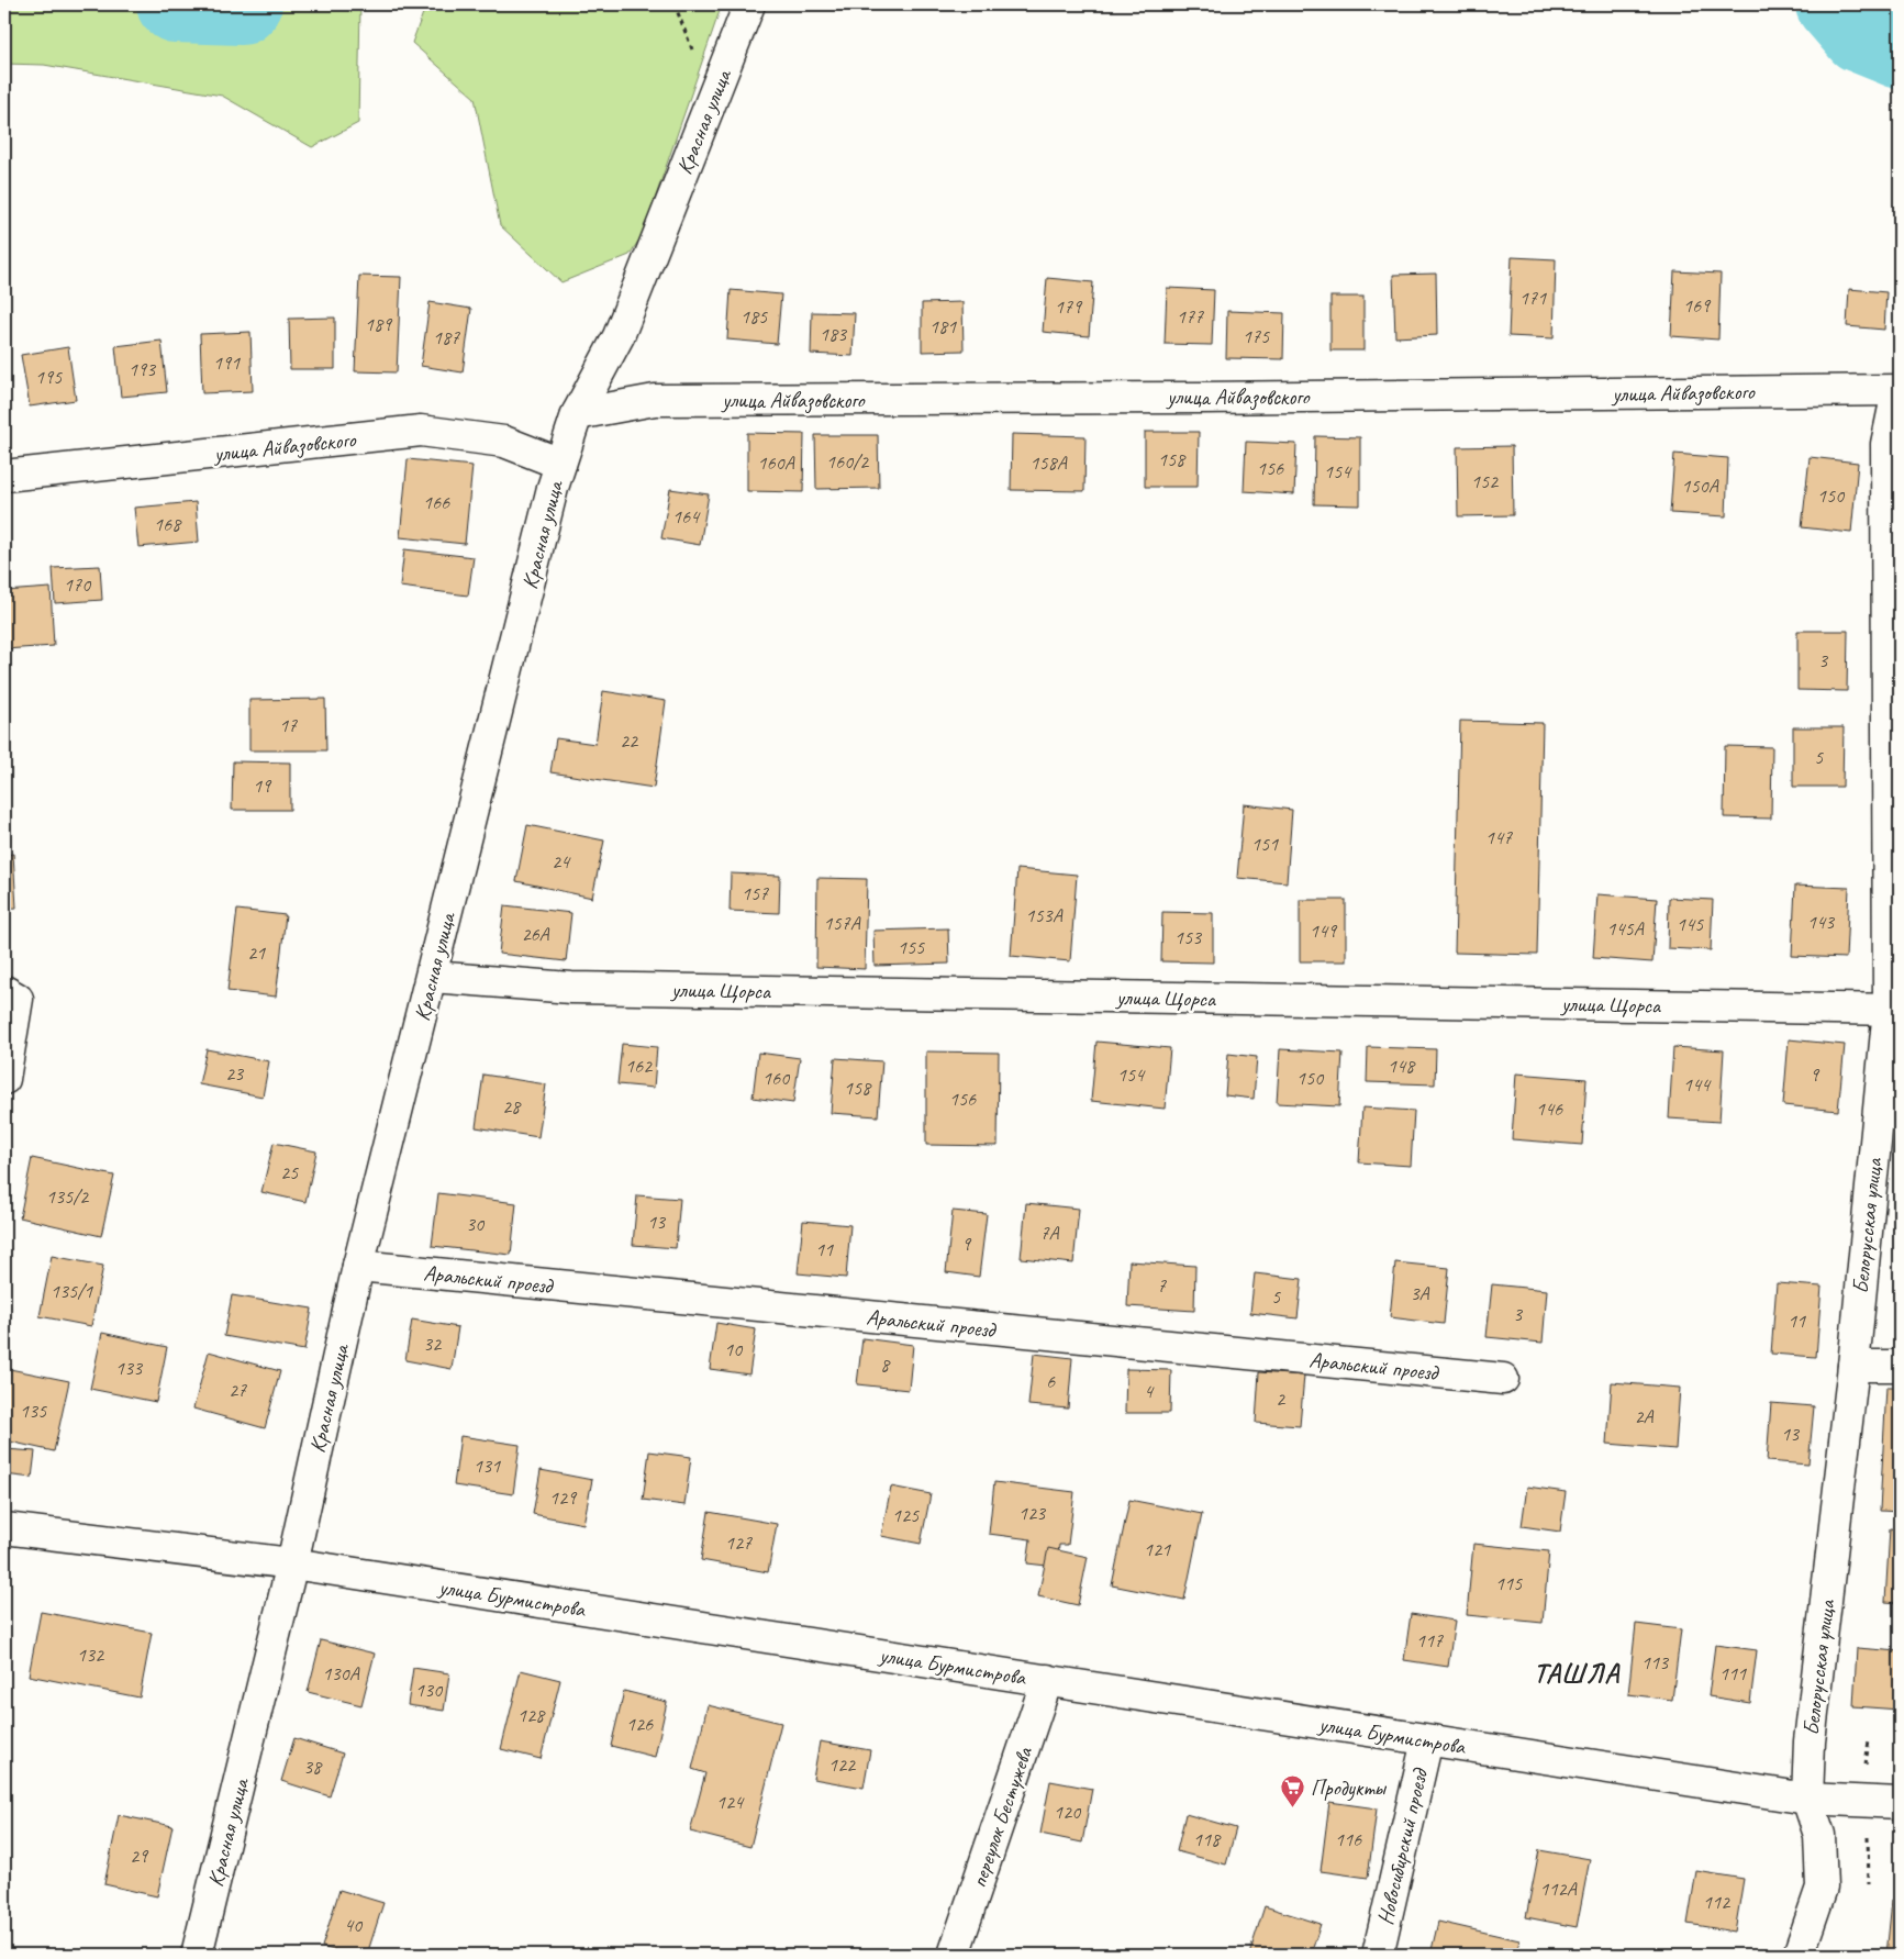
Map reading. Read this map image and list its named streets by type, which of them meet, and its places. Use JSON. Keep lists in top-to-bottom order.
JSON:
{
  "streets": {
    "street": [
      "Красная улица",
      "улица Айвазовского",
      "улица Щорса",
      "Белорусская улица",
      "Аральский проезд",
      "улица Бурмистрова",
      "переулок Бестужева",
      "Новосибирский проезд"
    ]
  },
  "crossings": [
    ["Красная улица", "улица Айвазовского"],
    ["Красная улица", "улица Щорса"],
    ["Красная улица", "Аральский проезд"],
    ["Красная улица", "улица Бурмистрова"],
    ["улица Айвазовского", "Белорусская улица"],
    ["улица Щорса", "Белорусская улица"],
    ["Белорусская улица", "улица Бурмистрова"],
    ["улица Бурмистрова", "переулок Бестужева"],
    ["улица Бурмистрова", "Новосибирский проезд"]
  ],
  "districts": ["ТАШЛА"],
  "places": {
    "supermarket": ["Продукты"]
  },
  "house_numbers": [
    "171",
    "169",
    "179",
    "185",
    "177",
    "189",
    "181",
    "183",
    "175",
    "187",
    "191",
    "193",
    "195",
    "158",
    "160/2",
    "160А",
    "158А",
    "156",
    "154",
    "152",
    "150А",
    "150",
    "166",
    "164",
    "168",
    "170",
    "3",
    "17",
    "22",
    "5",
    "19",
    "147",
    "151",
    "24",
    "157",
    "153А",
    "143",
    "157А",
    "145",
    "145А",
    "149",
    "26А",
    "153",
    "155",
    "21",
    "162",
    "148",
    "23",
    "154",
    "9",
    "160",
    "150",
    "144",
    "158",
    "156",
    "28",
    "146",
    "25",
    "135/2",
    "13",
    "30",
    "7А",
    "9",
    "11",
    "7",
    "135/1",
    "3А",
    "5",
    "3",
    "11",
    "32",
    "10",
    "8",
    "133",
    "6",
    "27",
    "4",
    "2",
    "135",
    "2А",
    "13",
    "131",
    "129",
    "123",
    "125",
    "127",
    "121",
    "115",
    "117",
    "132",
    "113",
    "130А",
    "111",
    "130",
    "128",
    "126",
    "122",
    "38",
    "124",
    "120",
    "118",
    "116",
    "29",
    "112А",
    "112",
    "40"
  ]
}
